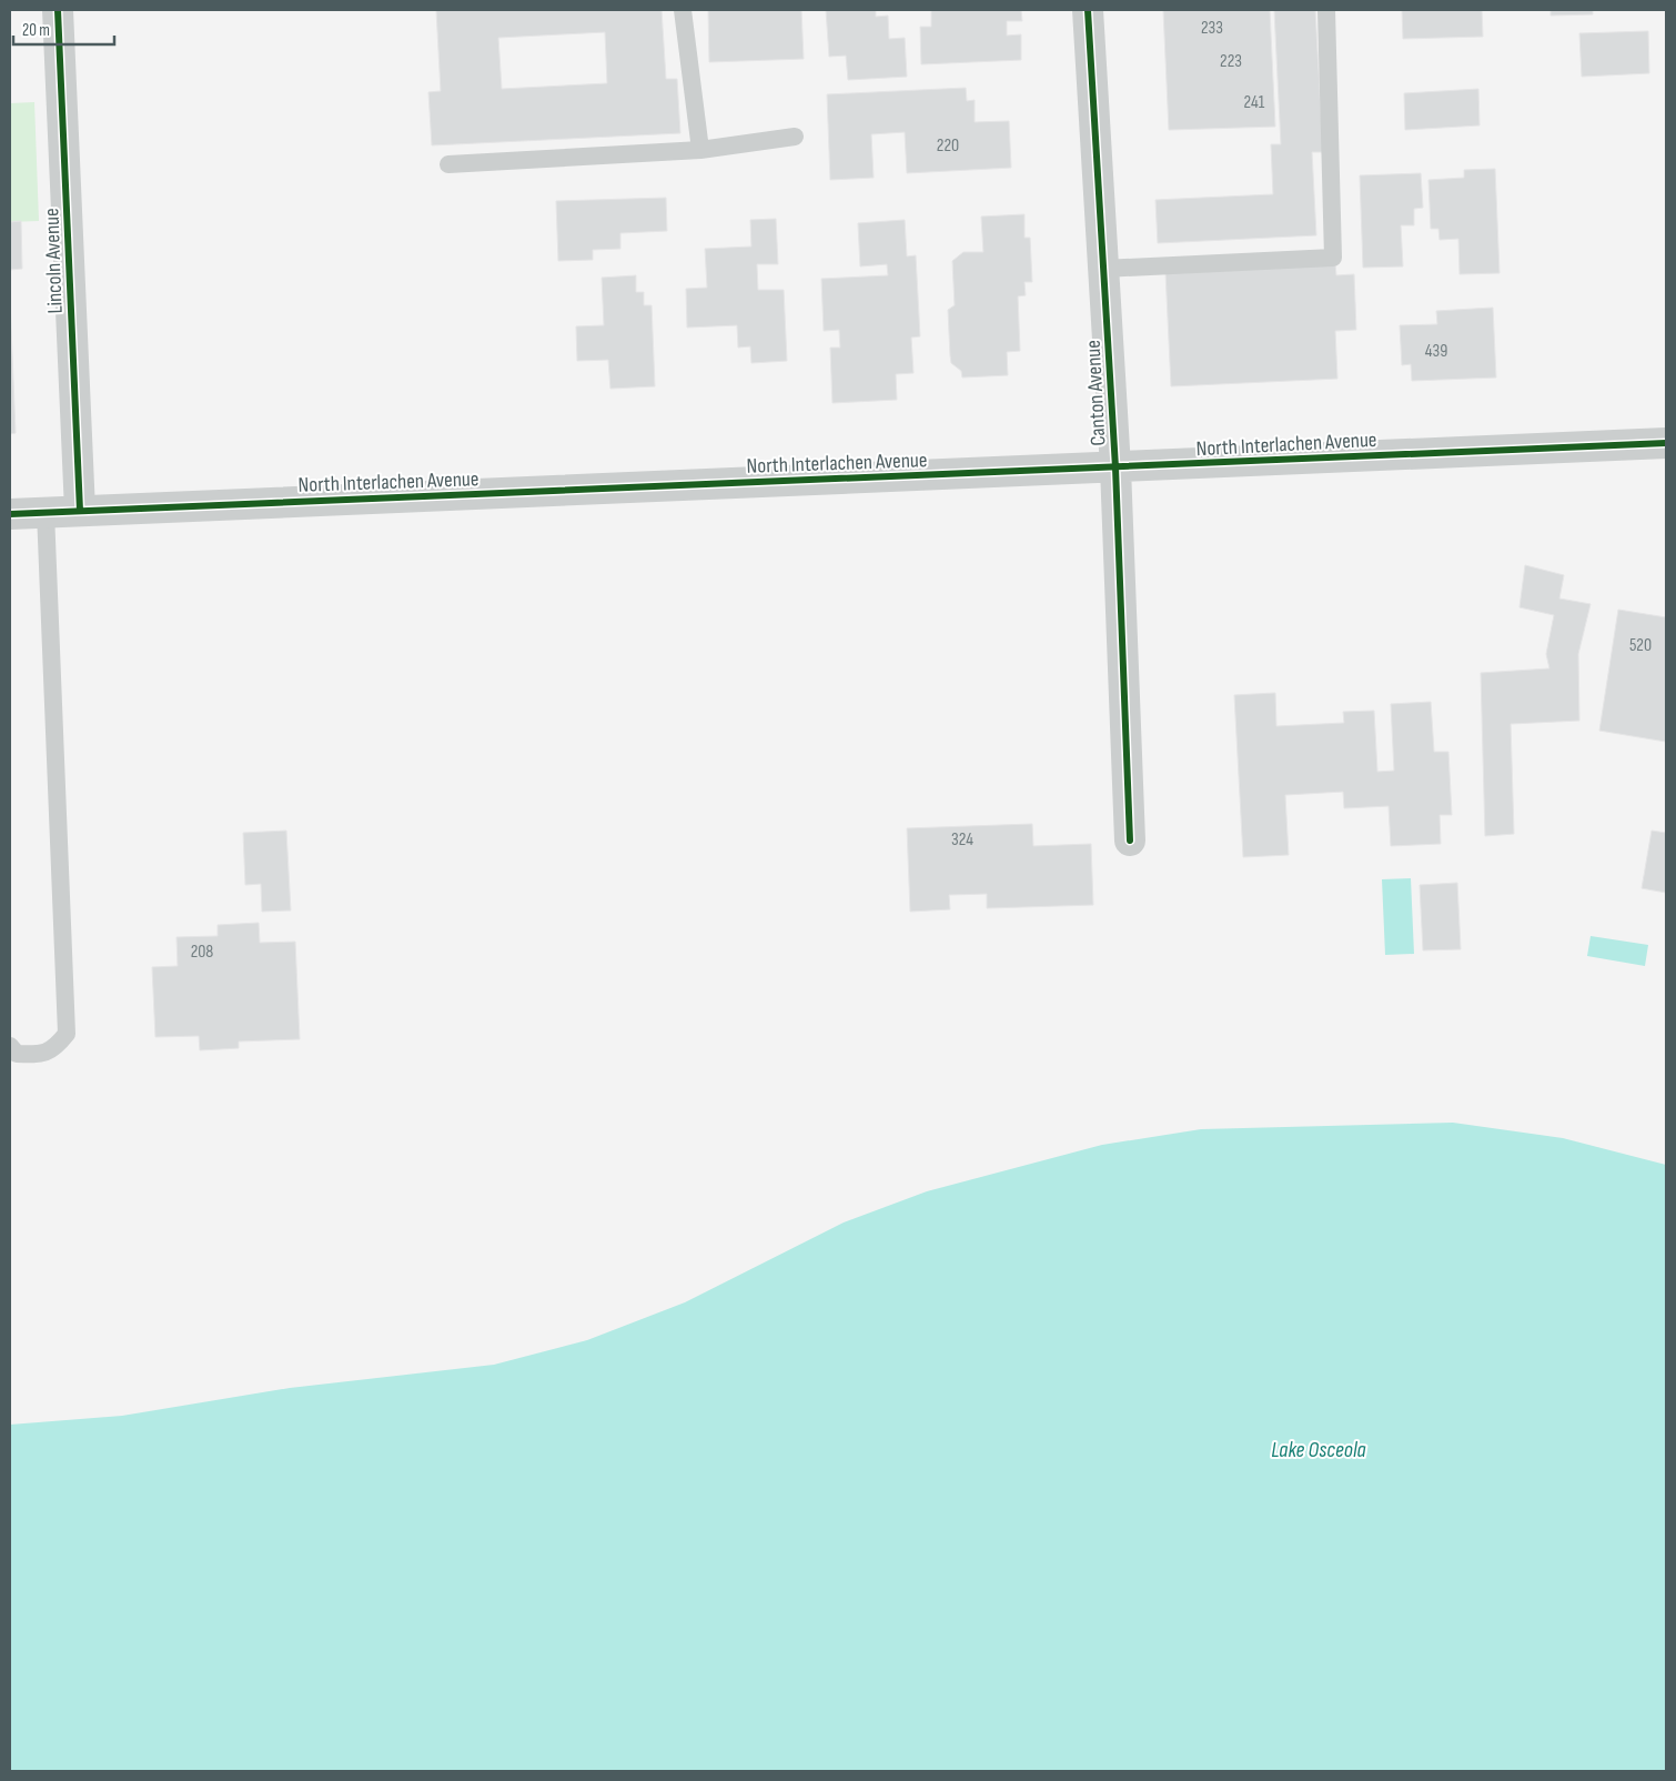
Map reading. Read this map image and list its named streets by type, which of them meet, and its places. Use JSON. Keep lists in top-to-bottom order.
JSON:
{
  "streets": {
    "street": ["Lincoln Avenue", "Canton Avenue", "North Interlachen Avenue"]
  },
  "crossings": [
    ["Lincoln Avenue", "North Interlachen Avenue"],
    ["Canton Avenue", "North Interlachen Avenue"]
  ],
  "water": ["Lake Osceola"],
  "house_numbers": [
    "233",
    "223",
    "241",
    "220",
    "439",
    "520",
    "324",
    "208"
  ],
  "scale_bar": "20 m"
}
